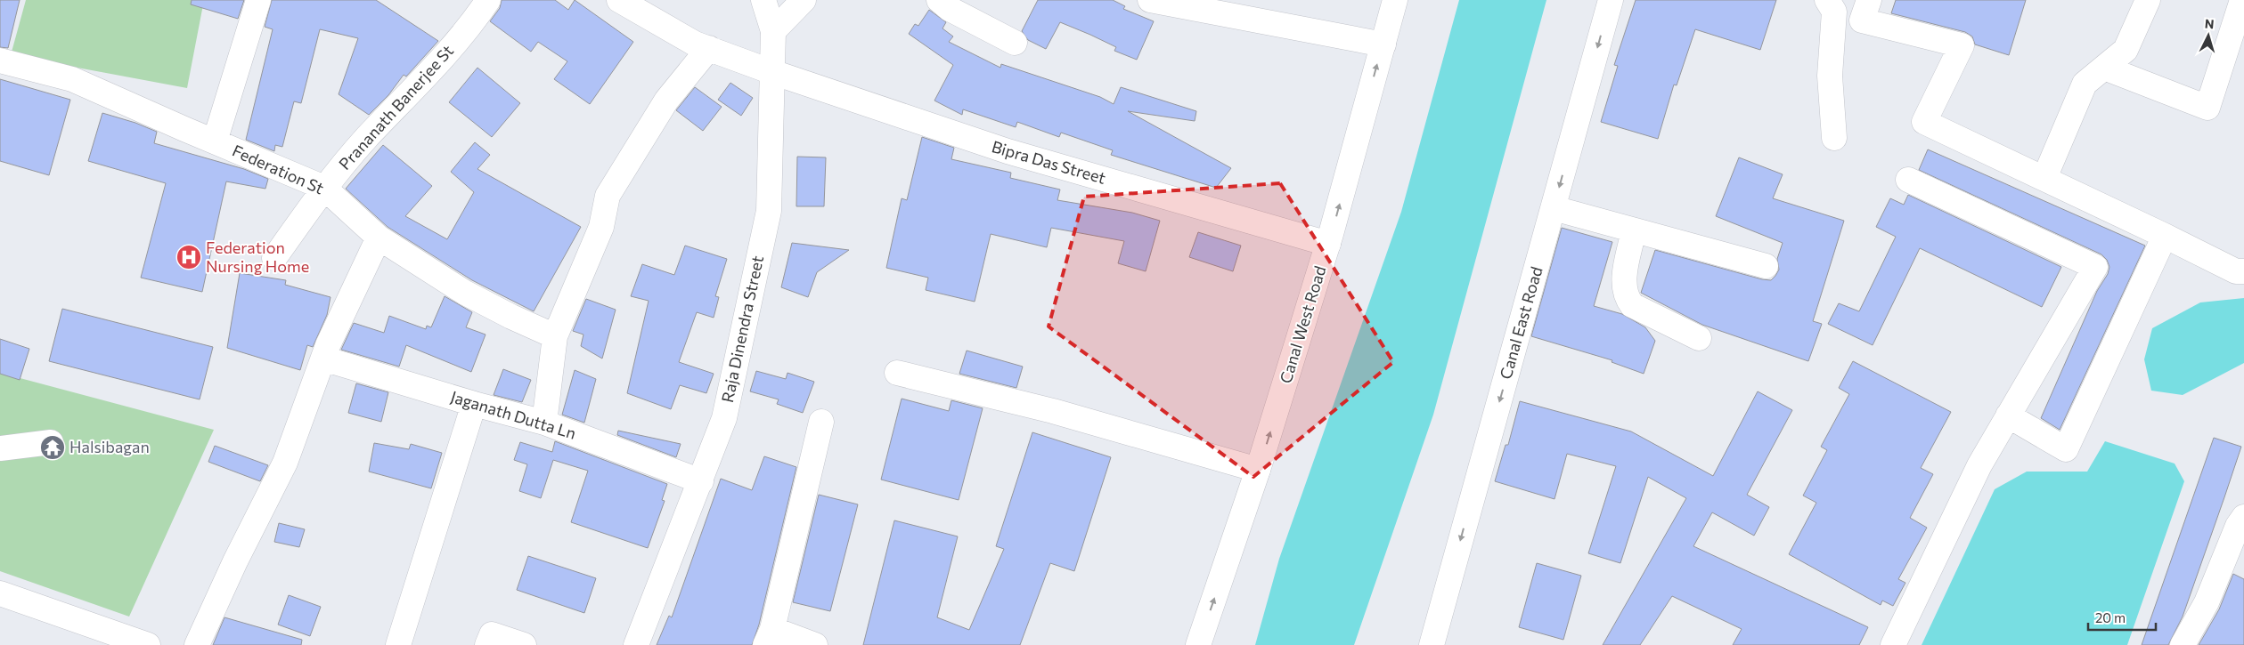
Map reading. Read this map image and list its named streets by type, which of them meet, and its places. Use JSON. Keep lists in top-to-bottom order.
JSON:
{
  "streets": {
    "main road": [
      "Prananath Banerjee St",
      "Bipra Das Street",
      "Federation St",
      "Canal East Road",
      "Canal West Road",
      "Raja Dinendra Street",
      "Jaganath Dutta Ln"
    ]
  },
  "crossings": [
    ["Prananath Banerjee St", "Federation St"],
    ["Bipra Das Street", "Canal West Road"],
    ["Bipra Das Street", "Raja Dinendra Street"],
    ["Raja Dinendra Street", "Jaganath Dutta Ln"]
  ],
  "one_way": ["Canal East Road", "Canal West Road"],
  "places": {
    "hospital": ["Federation Nursing Home"],
    "temple": ["Halsibagan"]
  },
  "scale_bar": "20 m",
  "north": "top"
}
